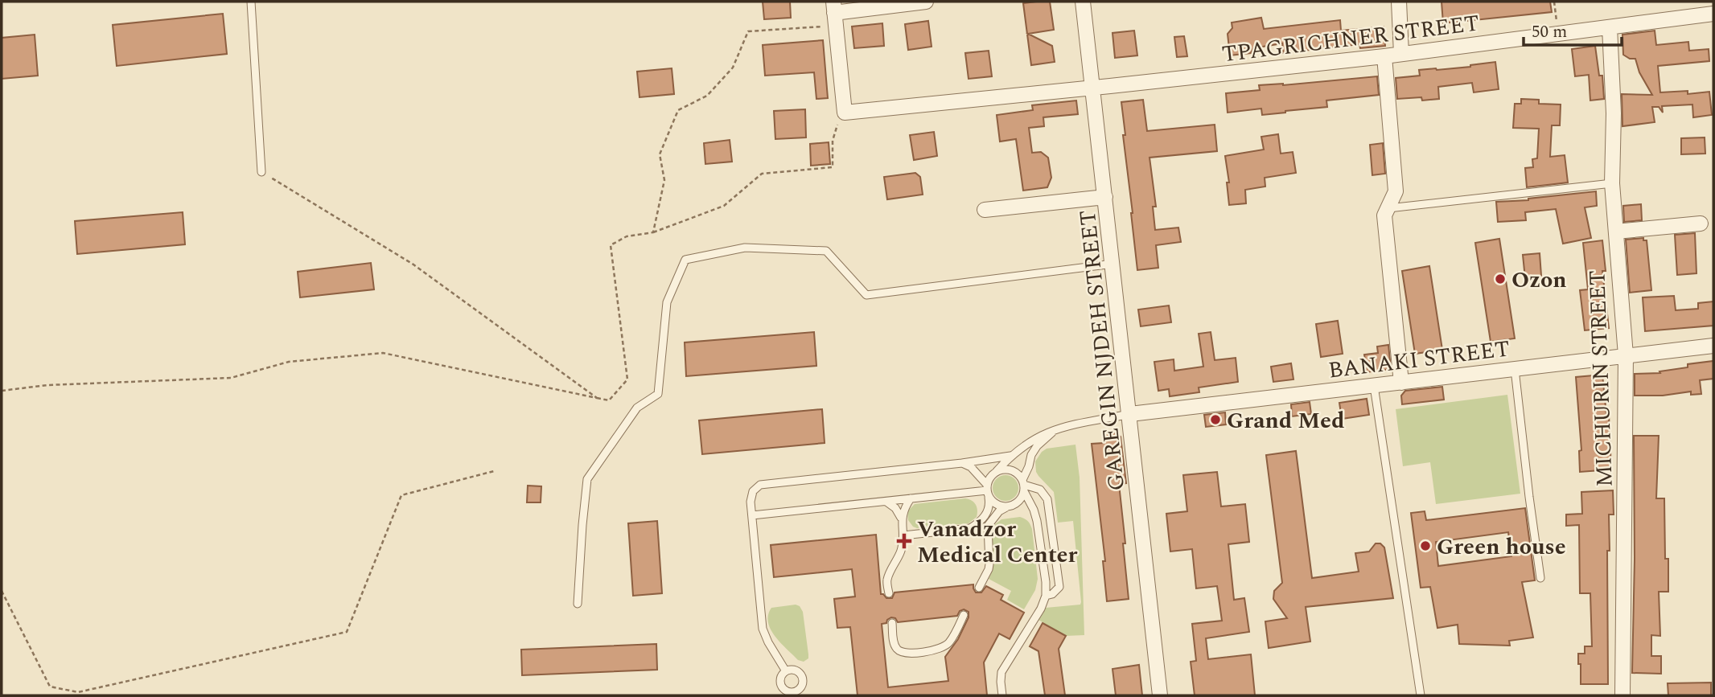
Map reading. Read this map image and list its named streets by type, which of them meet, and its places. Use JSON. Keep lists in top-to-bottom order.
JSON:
{
  "streets": {
    "street": [
      "TPAGRICHNER STREET",
      "GAREGIN NJDEH STREET",
      "BANAKI STREET",
      "MICHURIN STREET"
    ]
  },
  "crossings": [
    ["TPAGRICHNER STREET", "GAREGIN NJDEH STREET"],
    ["TPAGRICHNER STREET", "MICHURIN STREET"],
    ["GAREGIN NJDEH STREET", "BANAKI STREET"],
    ["BANAKI STREET", "MICHURIN STREET"]
  ],
  "places": {
    "other": ["Ozon", "Grand Med", "Green house"],
    "health": ["Vanadzor Medical Center"]
  },
  "scale_bar": "50 m"
}
